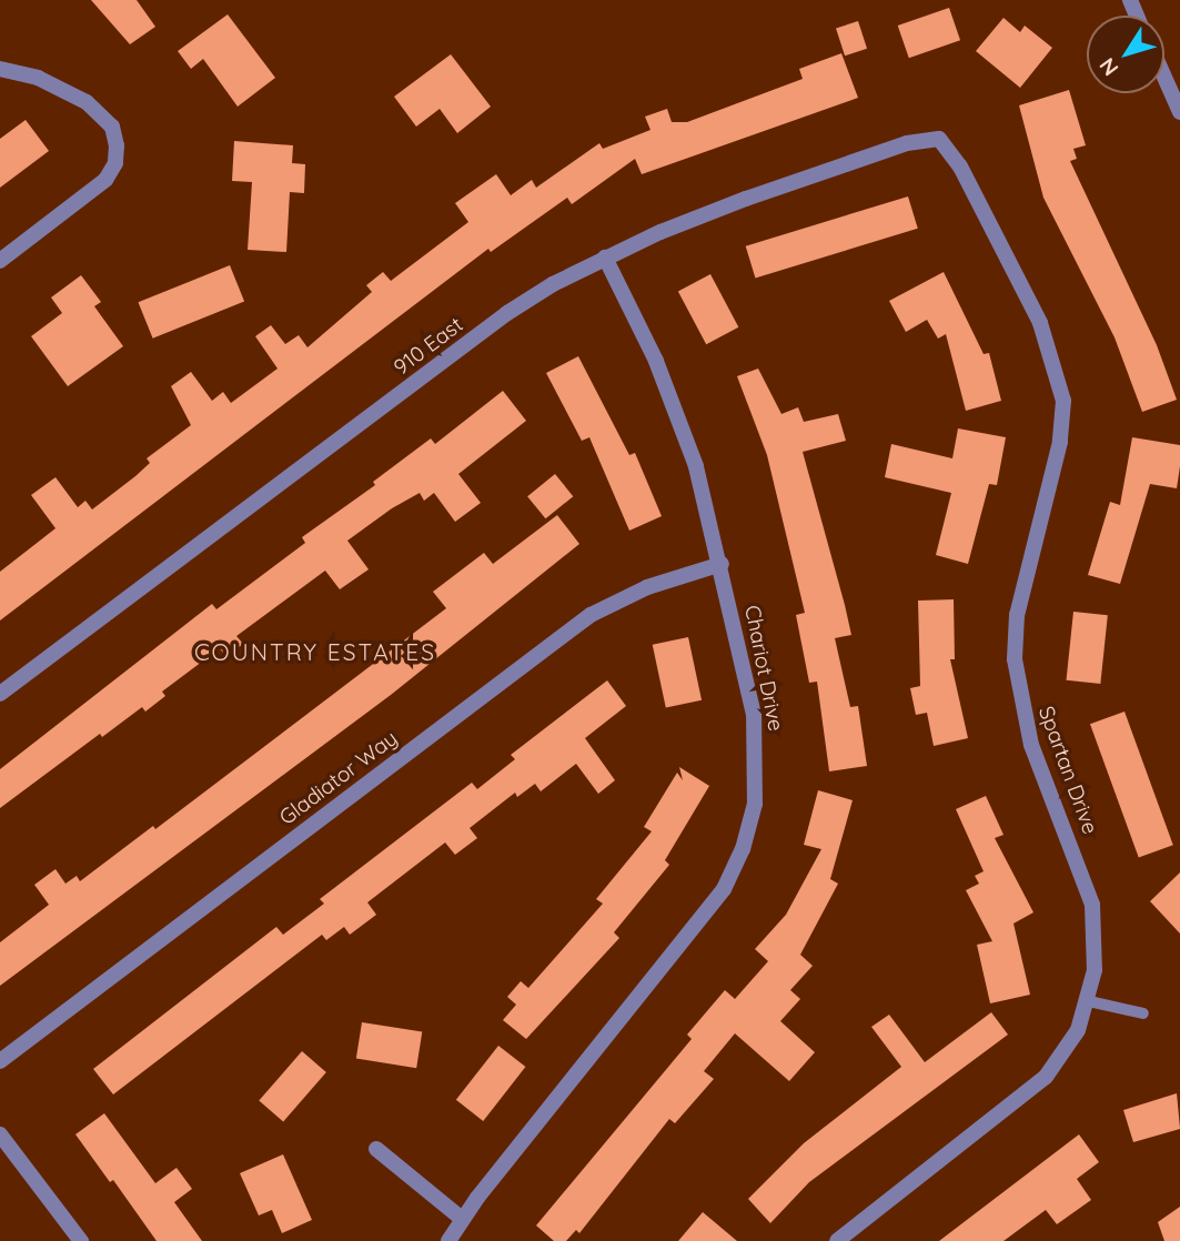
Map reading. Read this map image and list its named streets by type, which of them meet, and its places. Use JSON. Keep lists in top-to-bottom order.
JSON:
{
  "streets": {
    "street": [
      "910 East",
      "Chariot Drive",
      "Spartan Drive",
      "Gladiator Way"
    ]
  },
  "crossings": [
    ["910 East", "Chariot Drive"],
    ["910 East", "Spartan Drive"],
    ["Chariot Drive", "Gladiator Way"]
  ],
  "districts": ["COUNTRY ESTATES"],
  "north": "bottom left"
}
